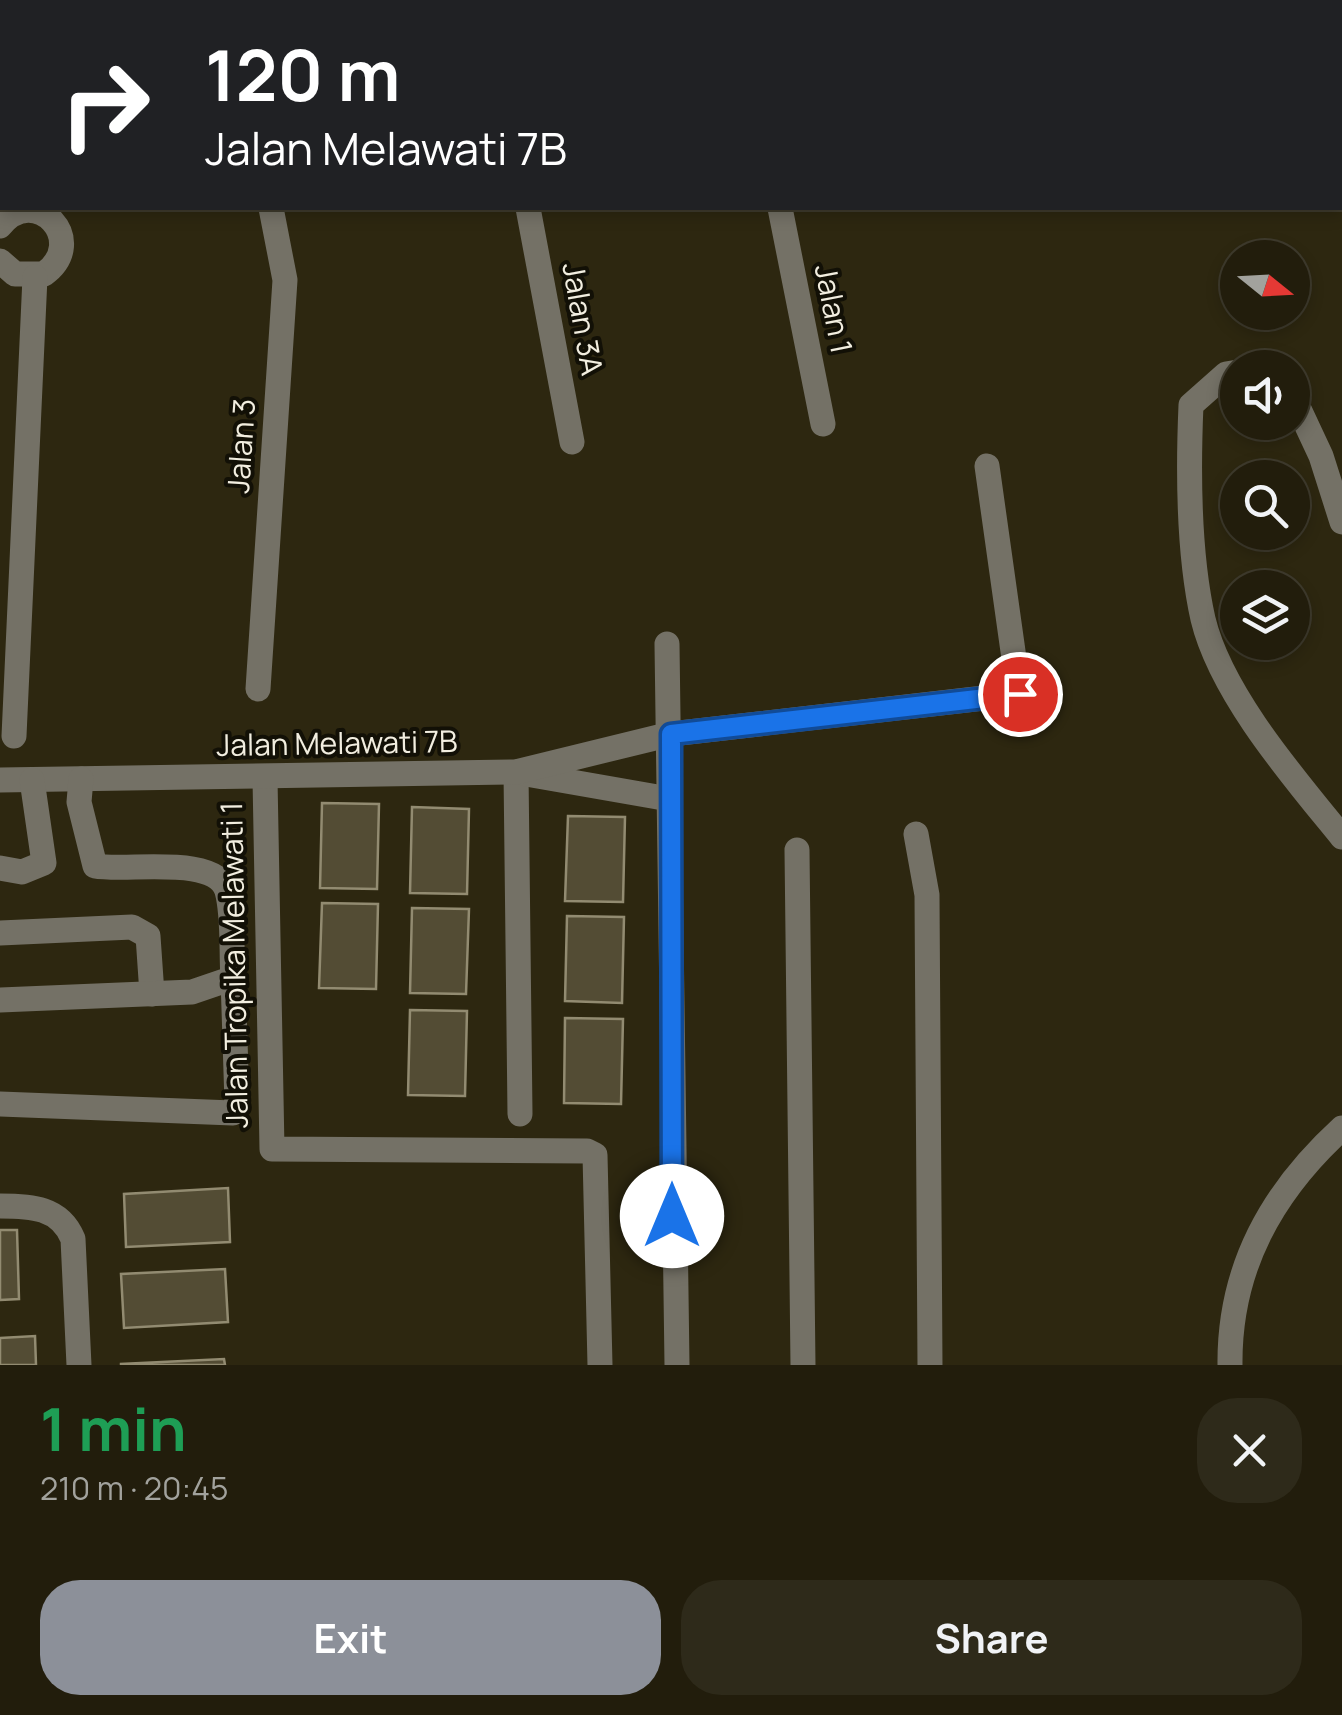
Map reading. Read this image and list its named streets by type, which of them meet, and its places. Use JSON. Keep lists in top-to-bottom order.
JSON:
{
  "streets": {
    "street": [
      "Jalan 1",
      "Jalan 3A",
      "Jalan 3",
      "Jalan Melawati 7B",
      "Jalan Tropika Melawati 1"
    ]
  },
  "crossings": [
    ["Jalan Melawati 7B", "Jalan Tropika Melawati 1"]
  ],
  "north": "right",
  "page": {
    "turn": ["120 m", "Jalan Melawati 7B"],
    "heading": ["1 min", "210 m · 20:45"],
    "buttons": ["Exit", "Share"]
  }
}
